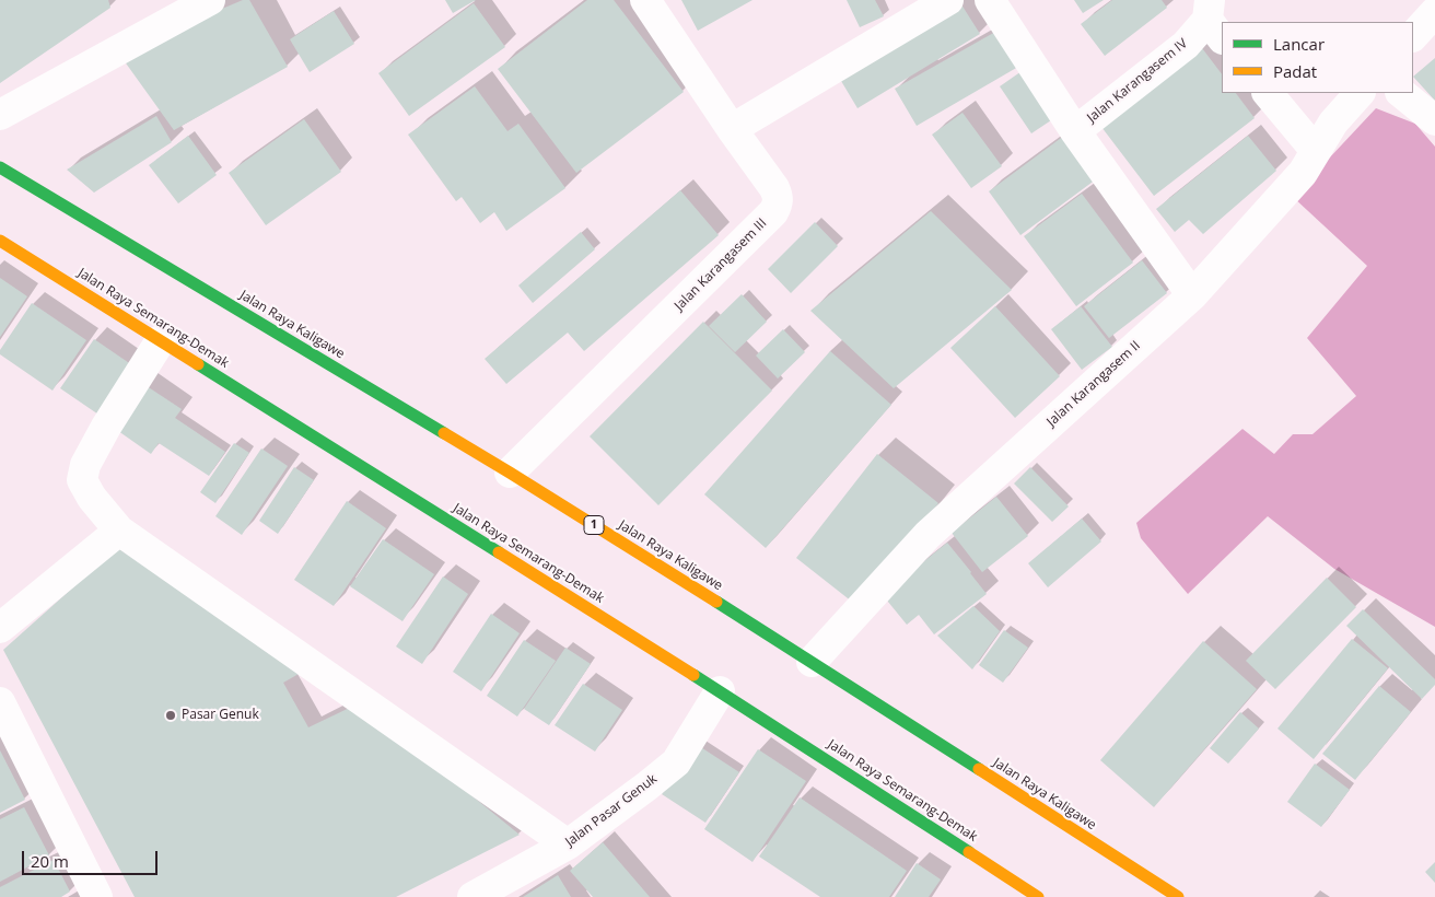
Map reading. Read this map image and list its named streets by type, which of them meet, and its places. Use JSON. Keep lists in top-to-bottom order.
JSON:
{
  "streets": {
    "highway": ["Jalan Raya Semarang-Demak", "Jalan Raya Kaligawe", "1"],
    "street": [
      "Jalan Karangasem IV",
      "Jalan Karangasem III",
      "Jalan Karangasem II",
      "Jalan Pasar Genuk"
    ]
  },
  "crossings": [
    ["Jalan Karangasem III", "Jalan Raya Kaligawe"],
    ["Jalan Raya Semarang-Demak", "Jalan Pasar Genuk"],
    ["Jalan Raya Kaligawe", "Jalan Karangasem II"]
  ],
  "places": ["Pasar Genuk"],
  "legend": ["Lancar", "Padat"],
  "scale_bar": "20 m"
}
